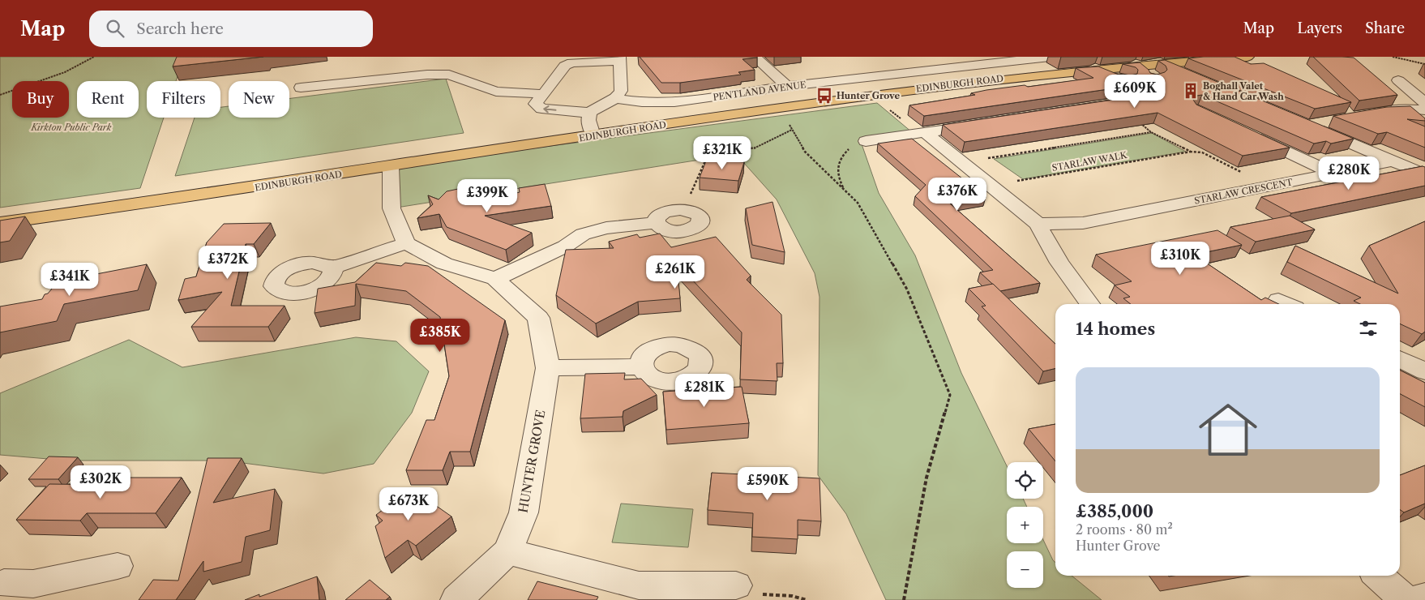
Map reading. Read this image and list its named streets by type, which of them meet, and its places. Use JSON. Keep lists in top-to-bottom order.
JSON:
{
  "streets": {
    "main road": ["EDINBURGH ROAD"],
    "street": ["PENTLAND AVENUE", "STARLAW CRESCENT", "HUNTER GROVE"],
    "path": ["STARLAW WALK"]
  },
  "crossings": [
    ["STARLAW WALK", "STARLAW CRESCENT"]
  ],
  "parks": ["Kirkton Public Park"],
  "places": {
    "building": ["Boghall Valet & Hand Car Wash"],
    "bus stop": ["Hunter Grove"]
  },
  "page": {
    "header": "Map",
    "search": "Search here",
    "nav": ["Map", "Layers", "Share"],
    "price": [
      "£609K",
      "£321K",
      "£280K",
      "£376K",
      "£399K",
      "£310K",
      "£372K",
      "£261K",
      "£341K",
      "£385K",
      "£281K",
      "£302K",
      "£590K",
      "£673K"
    ],
    "chip": [
      "Buy",
      "Rent",
      "Filters",
      "New"
    ],
    "heading": "14 homes",
    "list": [
      {
        "name": "£385,000",
        "note": "2 rooms · 80 m² · Hunter Grove"
      }
    ],
    "map_buttons": ["+", "−"]
  }
}
